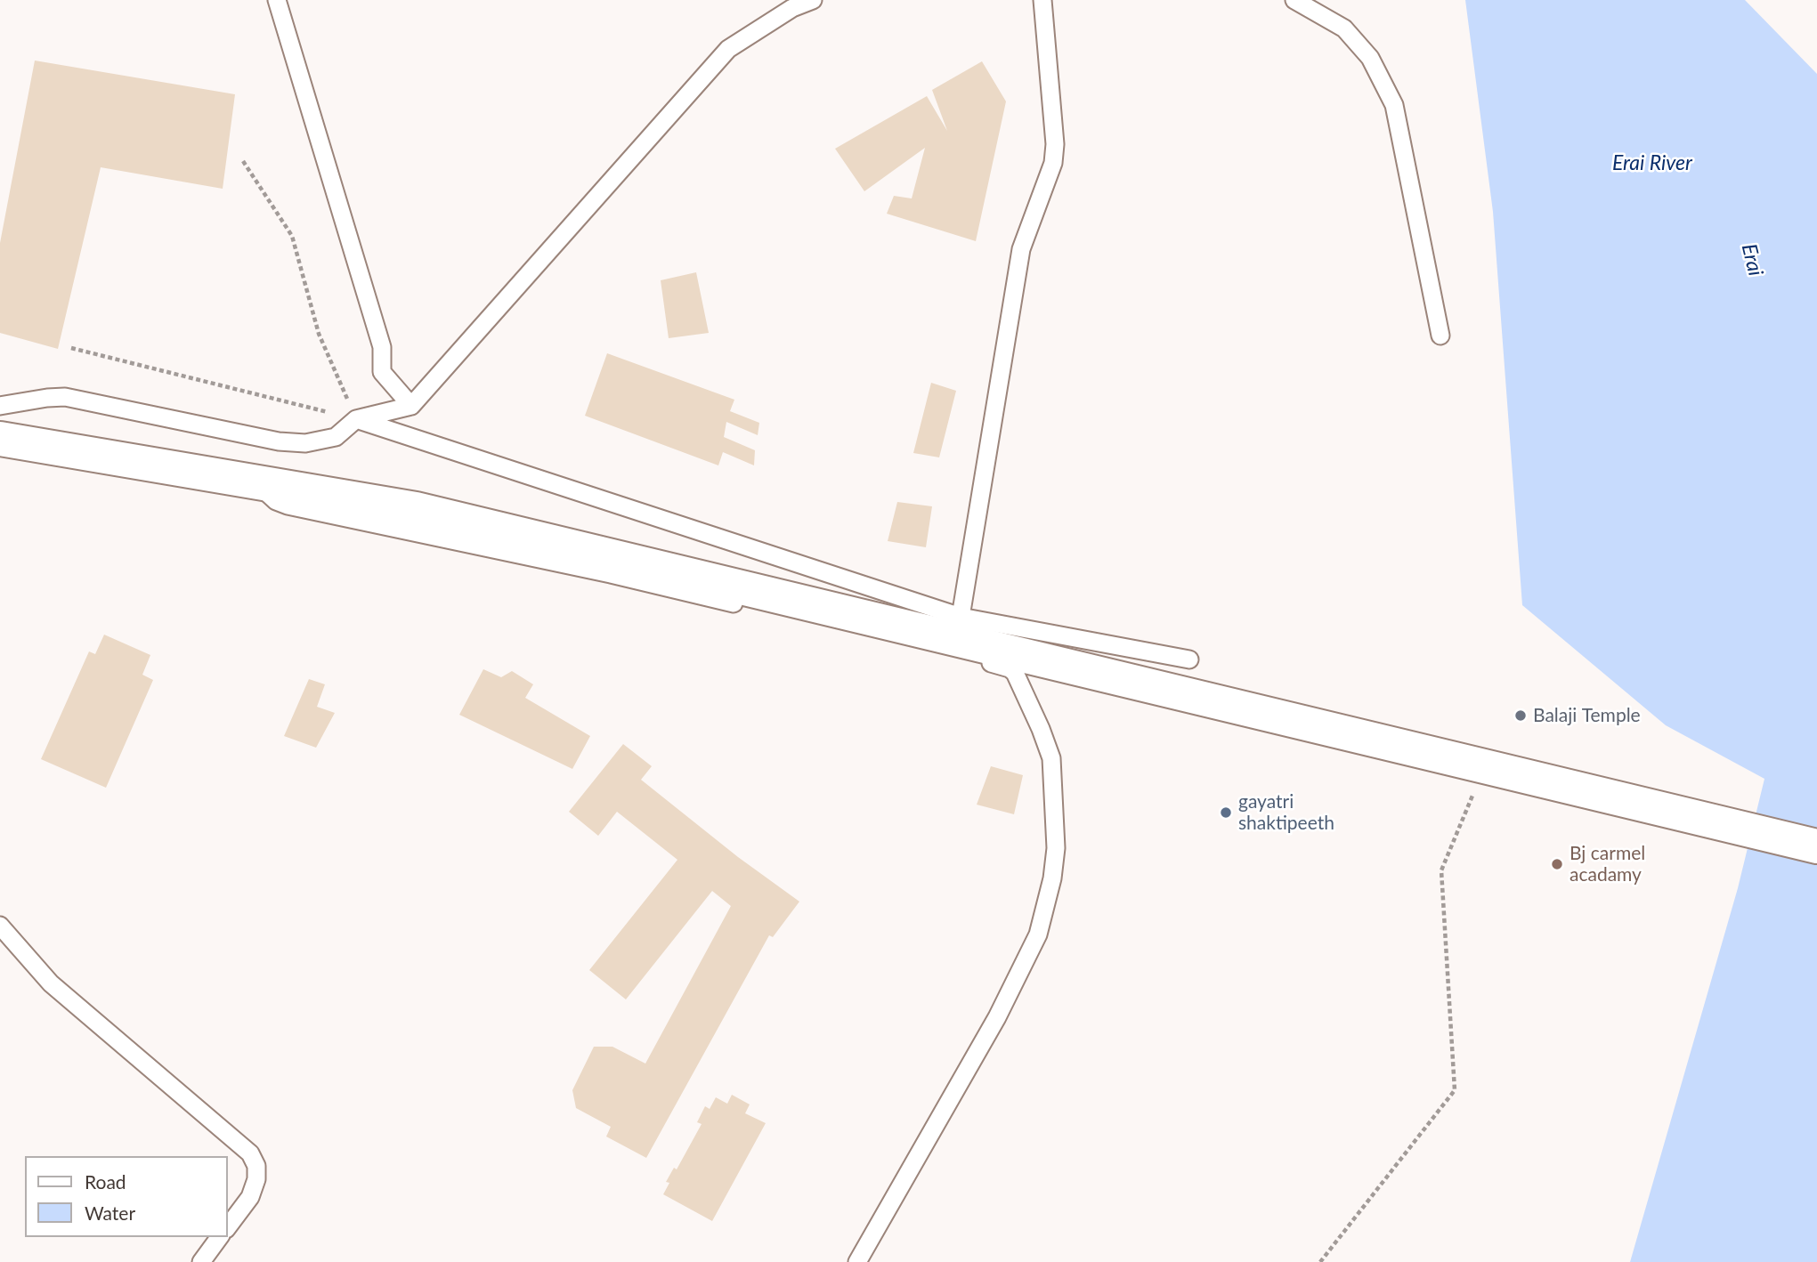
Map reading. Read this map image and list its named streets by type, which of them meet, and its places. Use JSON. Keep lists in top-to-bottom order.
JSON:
{
  "water": ["Erai River", "Erai"],
  "places": ["Balaji Temple", "gayatri shaktipeeth", "Bj carmel acadamy"],
  "legend": ["Road", "Water"]
}
